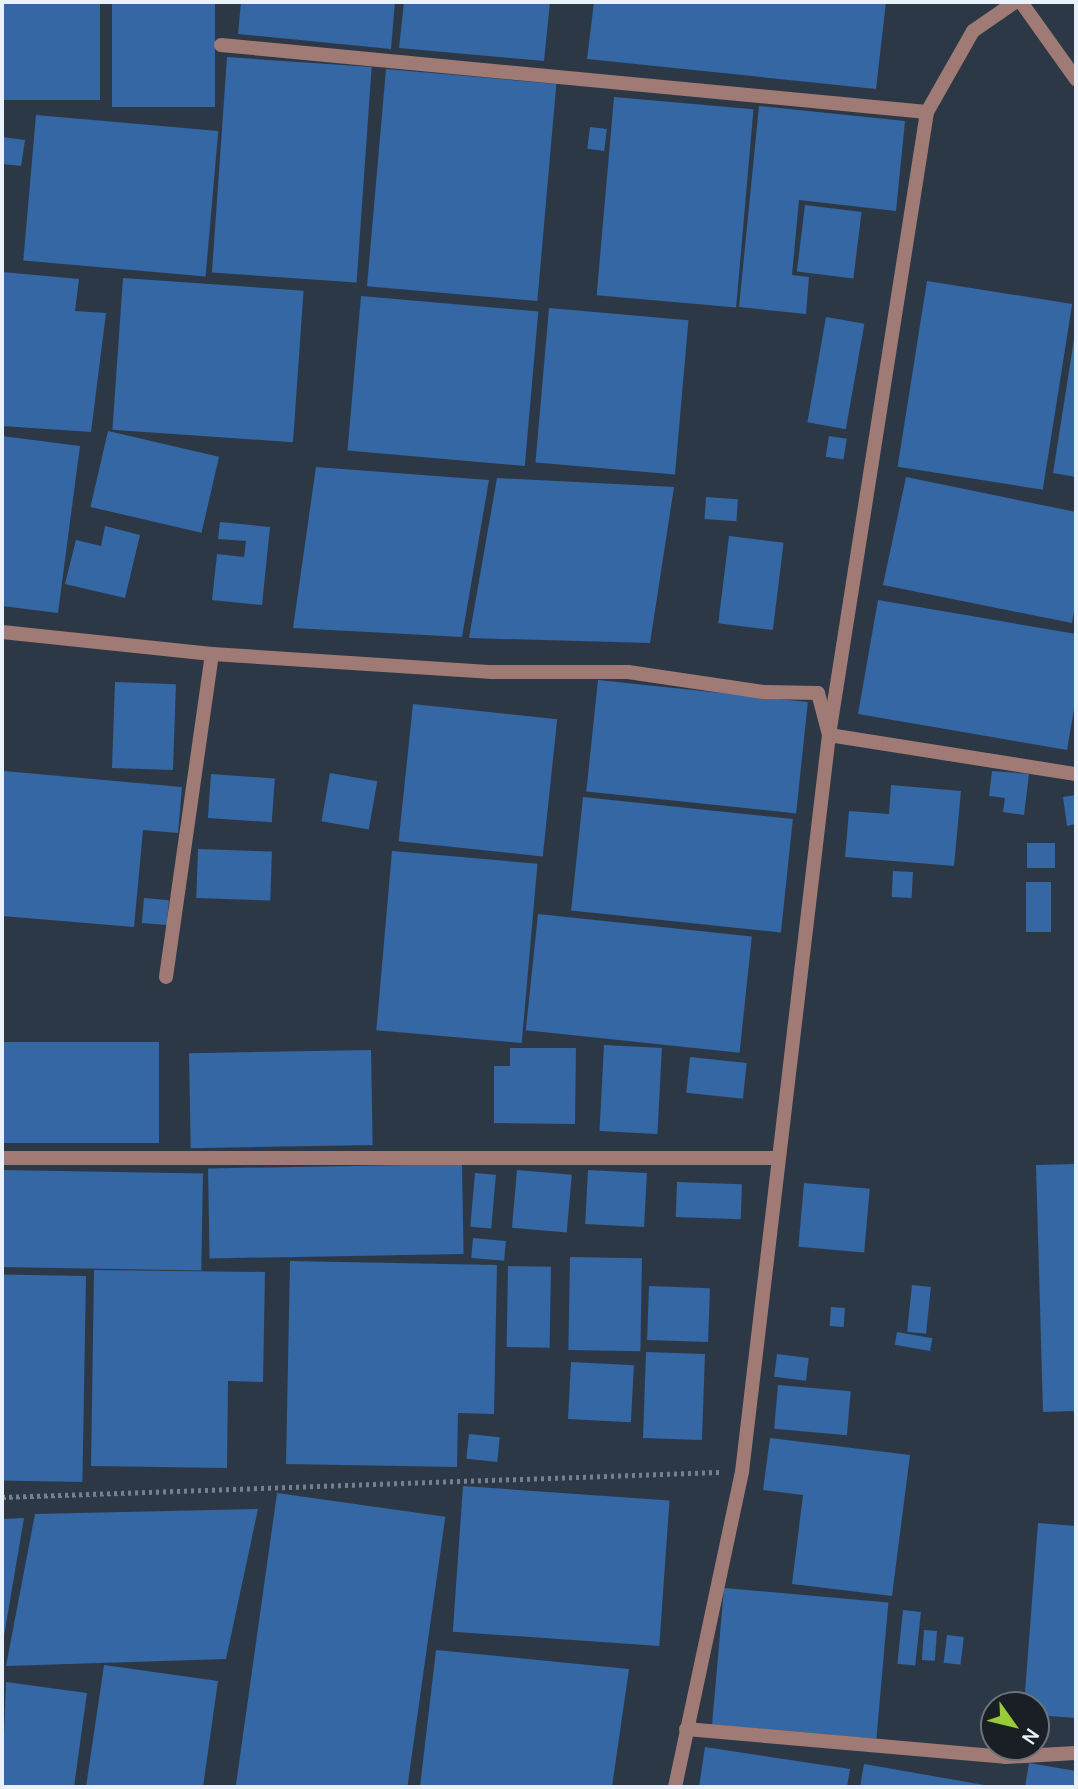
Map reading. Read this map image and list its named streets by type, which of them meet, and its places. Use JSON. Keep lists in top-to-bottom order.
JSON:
{
  "north": "bottom right"
}
